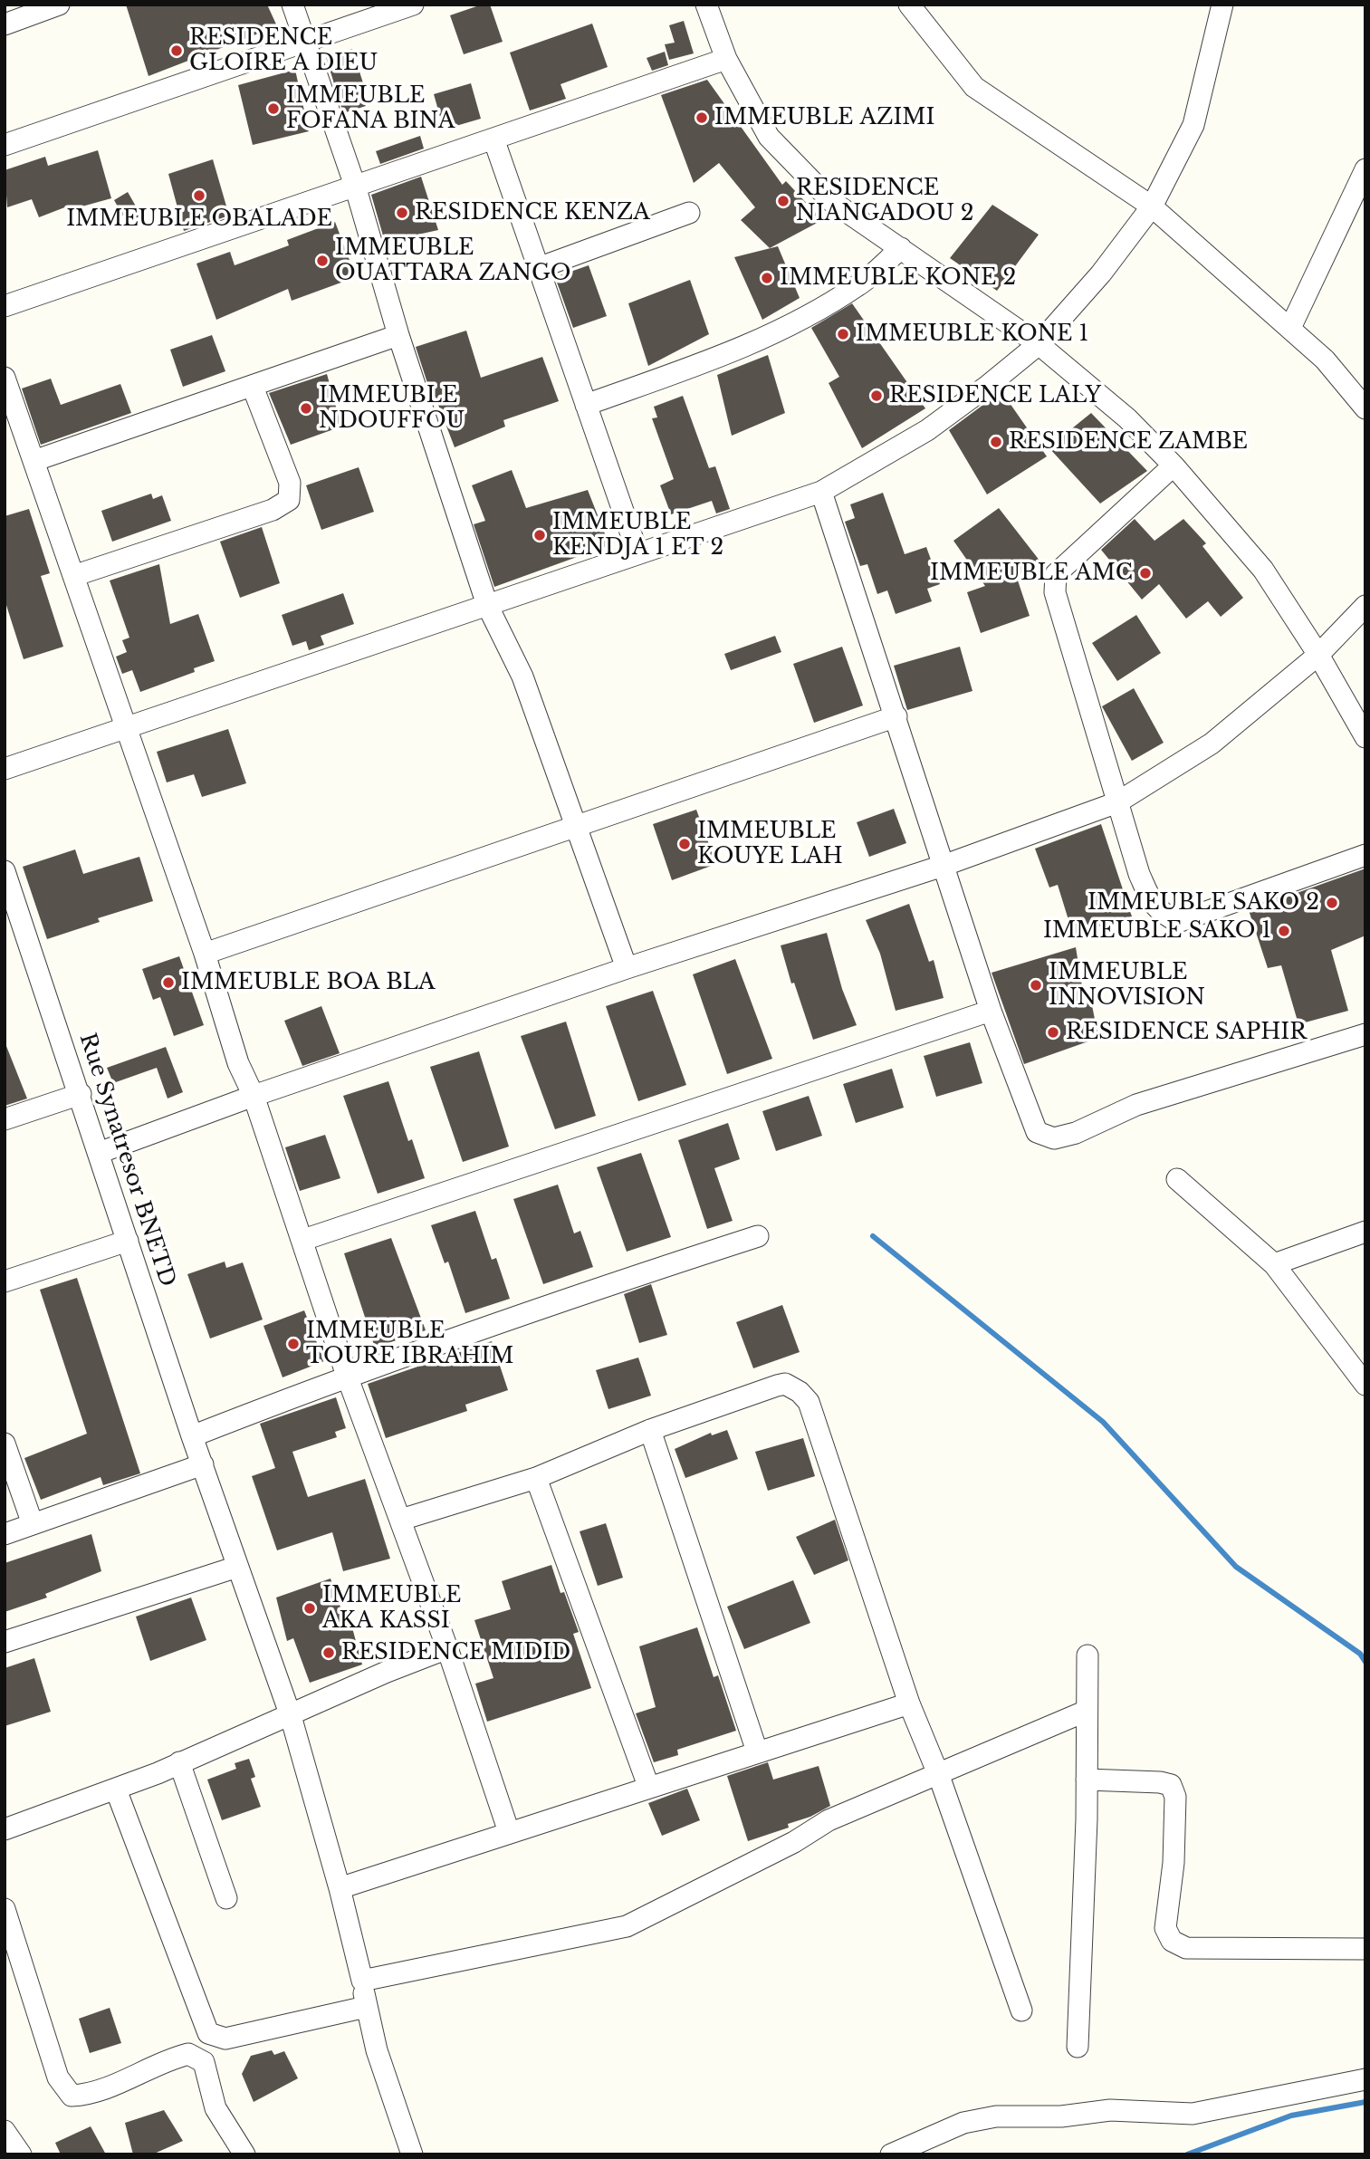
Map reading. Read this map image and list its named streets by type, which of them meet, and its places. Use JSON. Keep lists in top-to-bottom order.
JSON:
{
  "streets": {
    "street": ["Rue Synatresor BNETD"]
  },
  "places": [
    "RESIDENCE GLOIRE A DIEU",
    "IMMEUBLE FOFANA BINA",
    "IMMEUBLE AZIMI",
    "IMMEUBLE OBALADE",
    "RESIDENCE NIANGADOU 2",
    "RESIDENCE KENZA",
    "IMMEUBLE OUATTARA ZANGO",
    "IMMEUBLE KONE 2",
    "IMMEUBLE KONE 1",
    "RESIDENCE LALY",
    "IMMEUBLE NDOUFFOU",
    "RESIDENCE ZAMBE",
    "IMMEUBLE KENDJA 1 ET 2",
    "IMMEUBLE AMC",
    "IMMEUBLE KOUYE LAH",
    "IMMEUBLE SAKO 2",
    "IMMEUBLE SAKO 1",
    "IMMEUBLE BOA BLA",
    "IMMEUBLE INNOVISION",
    "RESIDENCE SAPHIR",
    "IMMEUBLE TOURE IBRAHIM",
    "IMMEUBLE AKA KASSI",
    "RESIDENCE MIDID"
  ]
}
